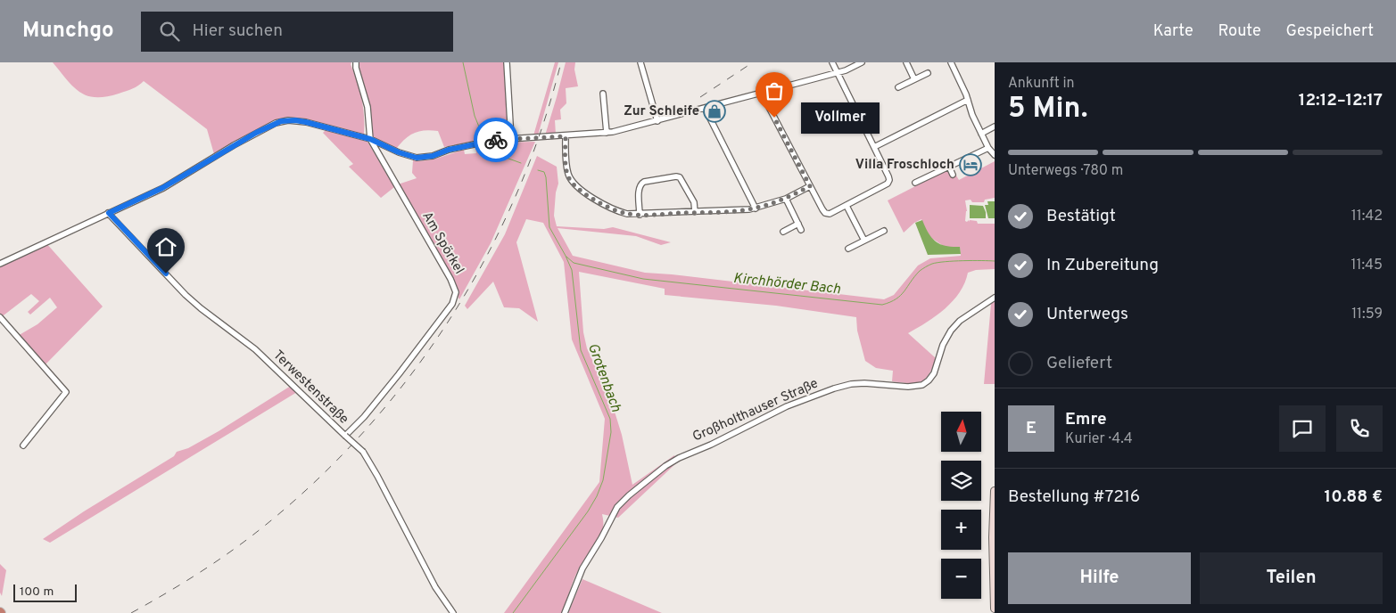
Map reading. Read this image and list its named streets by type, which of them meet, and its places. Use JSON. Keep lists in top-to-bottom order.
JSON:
{
  "streets": {
    "street": ["Am Spörkel", "Terwestenstraße", "Großholthauser Straße"]
  },
  "crossings": [
    ["Am Spörkel", "Terwestenstraße"]
  ],
  "water": ["Kirchhörder Bach", "Grotenbach"],
  "places": {
    "shop": ["Zur Schleife"],
    "other": ["Vollmer"],
    "hotel": ["Villa Froschloch"]
  },
  "scale_bar": "100 m",
  "north": "top",
  "page": {
    "header": "Munchgo",
    "search": "Hier suchen",
    "nav": ["Karte", "Route", "Gespeichert"],
    "heading": ["5 Min.", "Ankunft in", "12:12–12:17"],
    "panel": [
      "Emre",
      "Kurier · 4.4",
      "Bestellung #7216",
      "10.88 €"
    ],
    "bubble": "Vollmer",
    "bar": "Unterwegs · 780 m",
    "list": [
      ["Bestätigt", "11:42"],
      ["In Zubereitung", "11:45"],
      ["Unterwegs", "11:59"],
      "Geliefert"
    ],
    "round": "E",
    "map_buttons": ["+", "−"],
    "buttons": ["Hilfe", "Teilen"],
    "scale": "100 m"
  }
}
